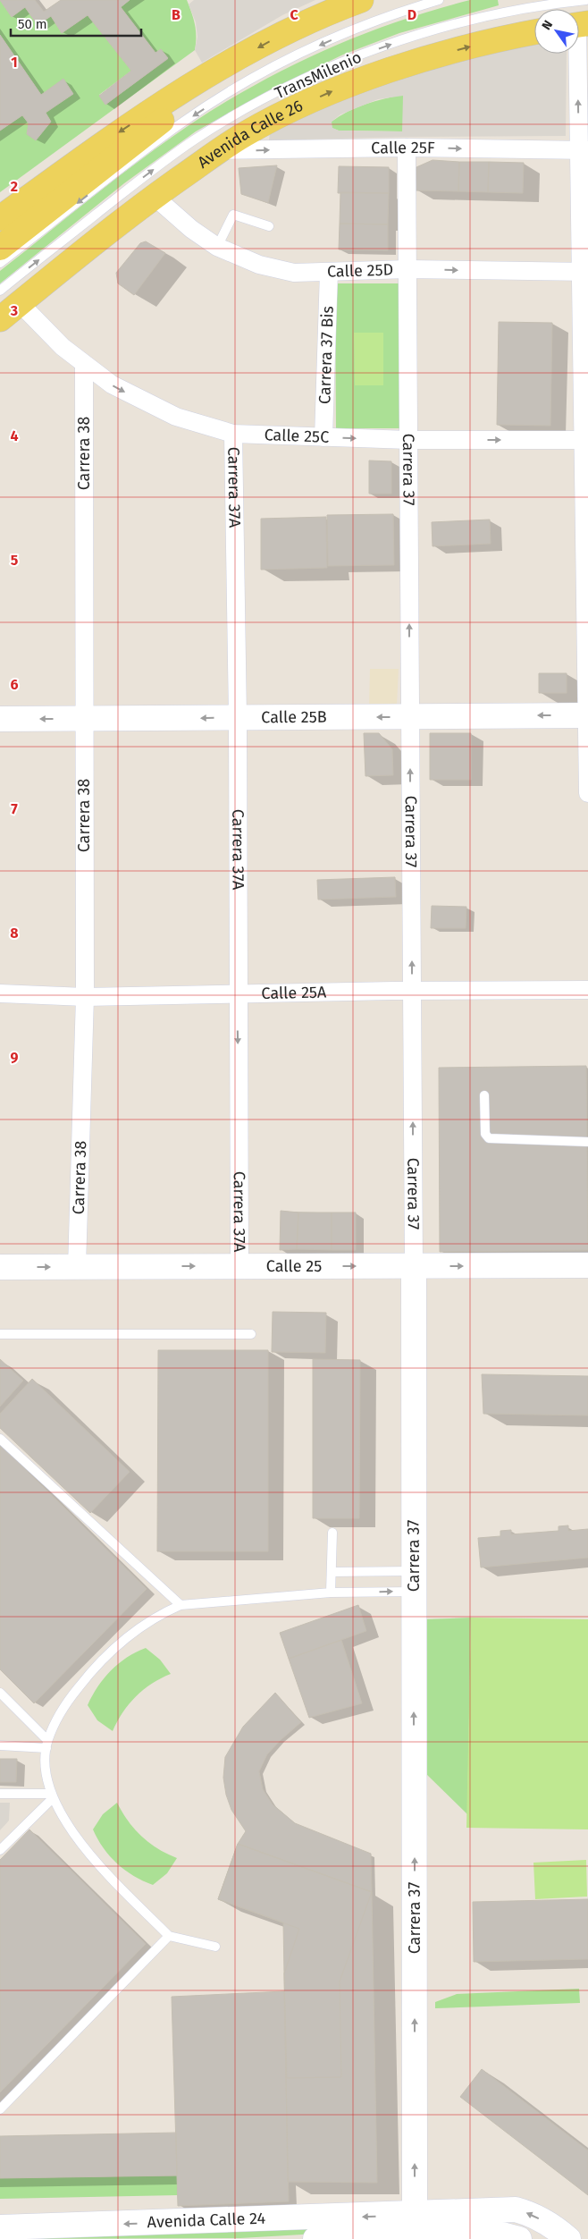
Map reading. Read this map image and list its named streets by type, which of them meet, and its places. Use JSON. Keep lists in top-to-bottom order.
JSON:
{
  "streets": {
    "main road": ["Avenida Calle 26"],
    "street": [
      "Calle 25F",
      "Calle 25D",
      "Carrera 37 Bis",
      "Calle 25C",
      "Carrera 38",
      "Carrera 37",
      "Carrera 37A",
      "Calle 25B",
      "Calle 25A",
      "Calle 25",
      "Avenida Calle 24"
    ],
    "lane": ["TransMilenio"]
  },
  "crossings": [
    ["TransMilenio", "Avenida Calle 26"],
    ["TransMilenio", "Calle 25C"],
    ["Avenida Calle 26", "Calle 25F"],
    ["Avenida Calle 26", "Calle 25D"],
    ["Avenida Calle 26", "Calle 25C"],
    ["Calle 25F", "Carrera 37"],
    ["Calle 25D", "Carrera 37 Bis"],
    ["Calle 25D", "Carrera 37"],
    ["Carrera 37 Bis", "Calle 25C"],
    ["Calle 25C", "Carrera 38"],
    ["Calle 25C", "Carrera 37"],
    ["Calle 25C", "Carrera 37A"],
    ["Carrera 38", "Calle 25B"],
    ["Carrera 38", "Calle 25A"],
    ["Carrera 38", "Calle 25"],
    ["Carrera 37", "Calle 25B"],
    ["Carrera 37", "Calle 25A"],
    ["Carrera 37", "Calle 25"],
    ["Carrera 37", "Avenida Calle 24"],
    ["Carrera 37A", "Calle 25B"],
    ["Carrera 37A", "Calle 25A"],
    ["Carrera 37A", "Calle 25"]
  ],
  "one_way": [
    "Calle 25F",
    "Calle 25D",
    "Calle 25C",
    "Carrera 37",
    "Calle 25B",
    "Calle 25",
    "Avenida Calle 24"
  ],
  "scale_bar": "50 m",
  "north": "top left",
  "grid": {
    "columns": ["B", "C", "D"],
    "rows": [
      "1",
      "2",
      "3",
      "4",
      "5",
      "6",
      "7",
      "8",
      "9"
    ]
  }
}
